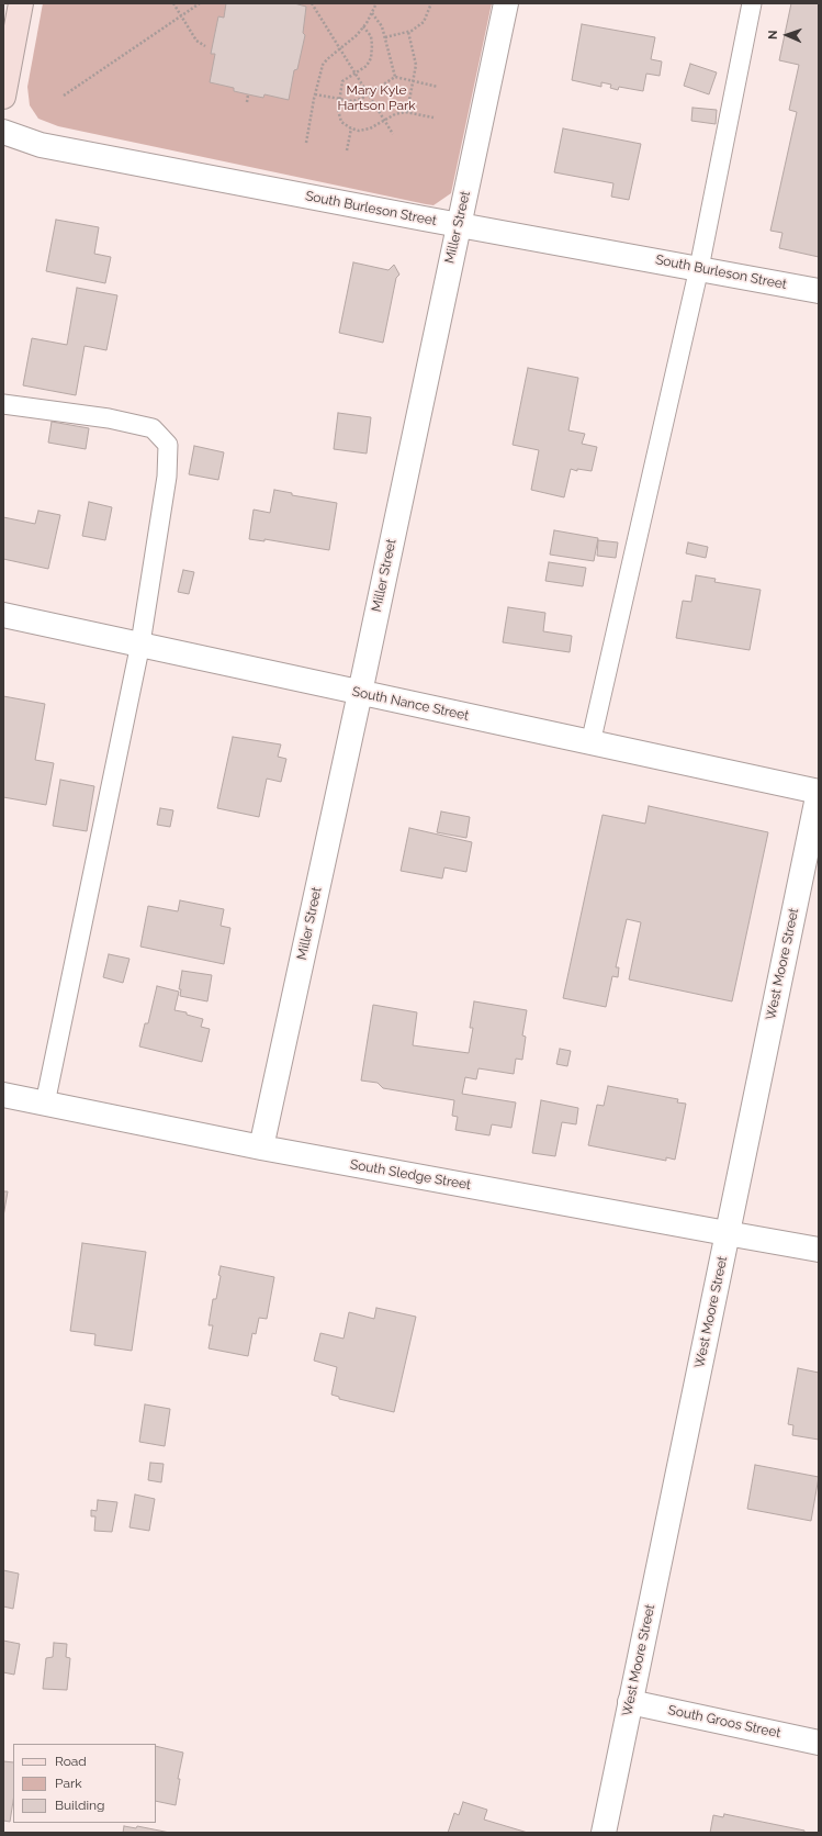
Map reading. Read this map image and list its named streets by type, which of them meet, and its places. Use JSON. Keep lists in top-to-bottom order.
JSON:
{
  "streets": {
    "street": [
      "South Burleson Street",
      "Miller Street",
      "South Nance Street",
      "West Moore Street",
      "South Sledge Street",
      "South Groos Street"
    ]
  },
  "crossings": [
    ["South Burleson Street", "Miller Street"],
    ["Miller Street", "South Nance Street"],
    ["Miller Street", "South Sledge Street"],
    ["South Nance Street", "West Moore Street"],
    ["West Moore Street", "South Sledge Street"],
    ["West Moore Street", "South Groos Street"]
  ],
  "parks": ["Mary Kyle Hartson Park"],
  "legend": ["Road", "Park", "Building"],
  "north": "left"
}
